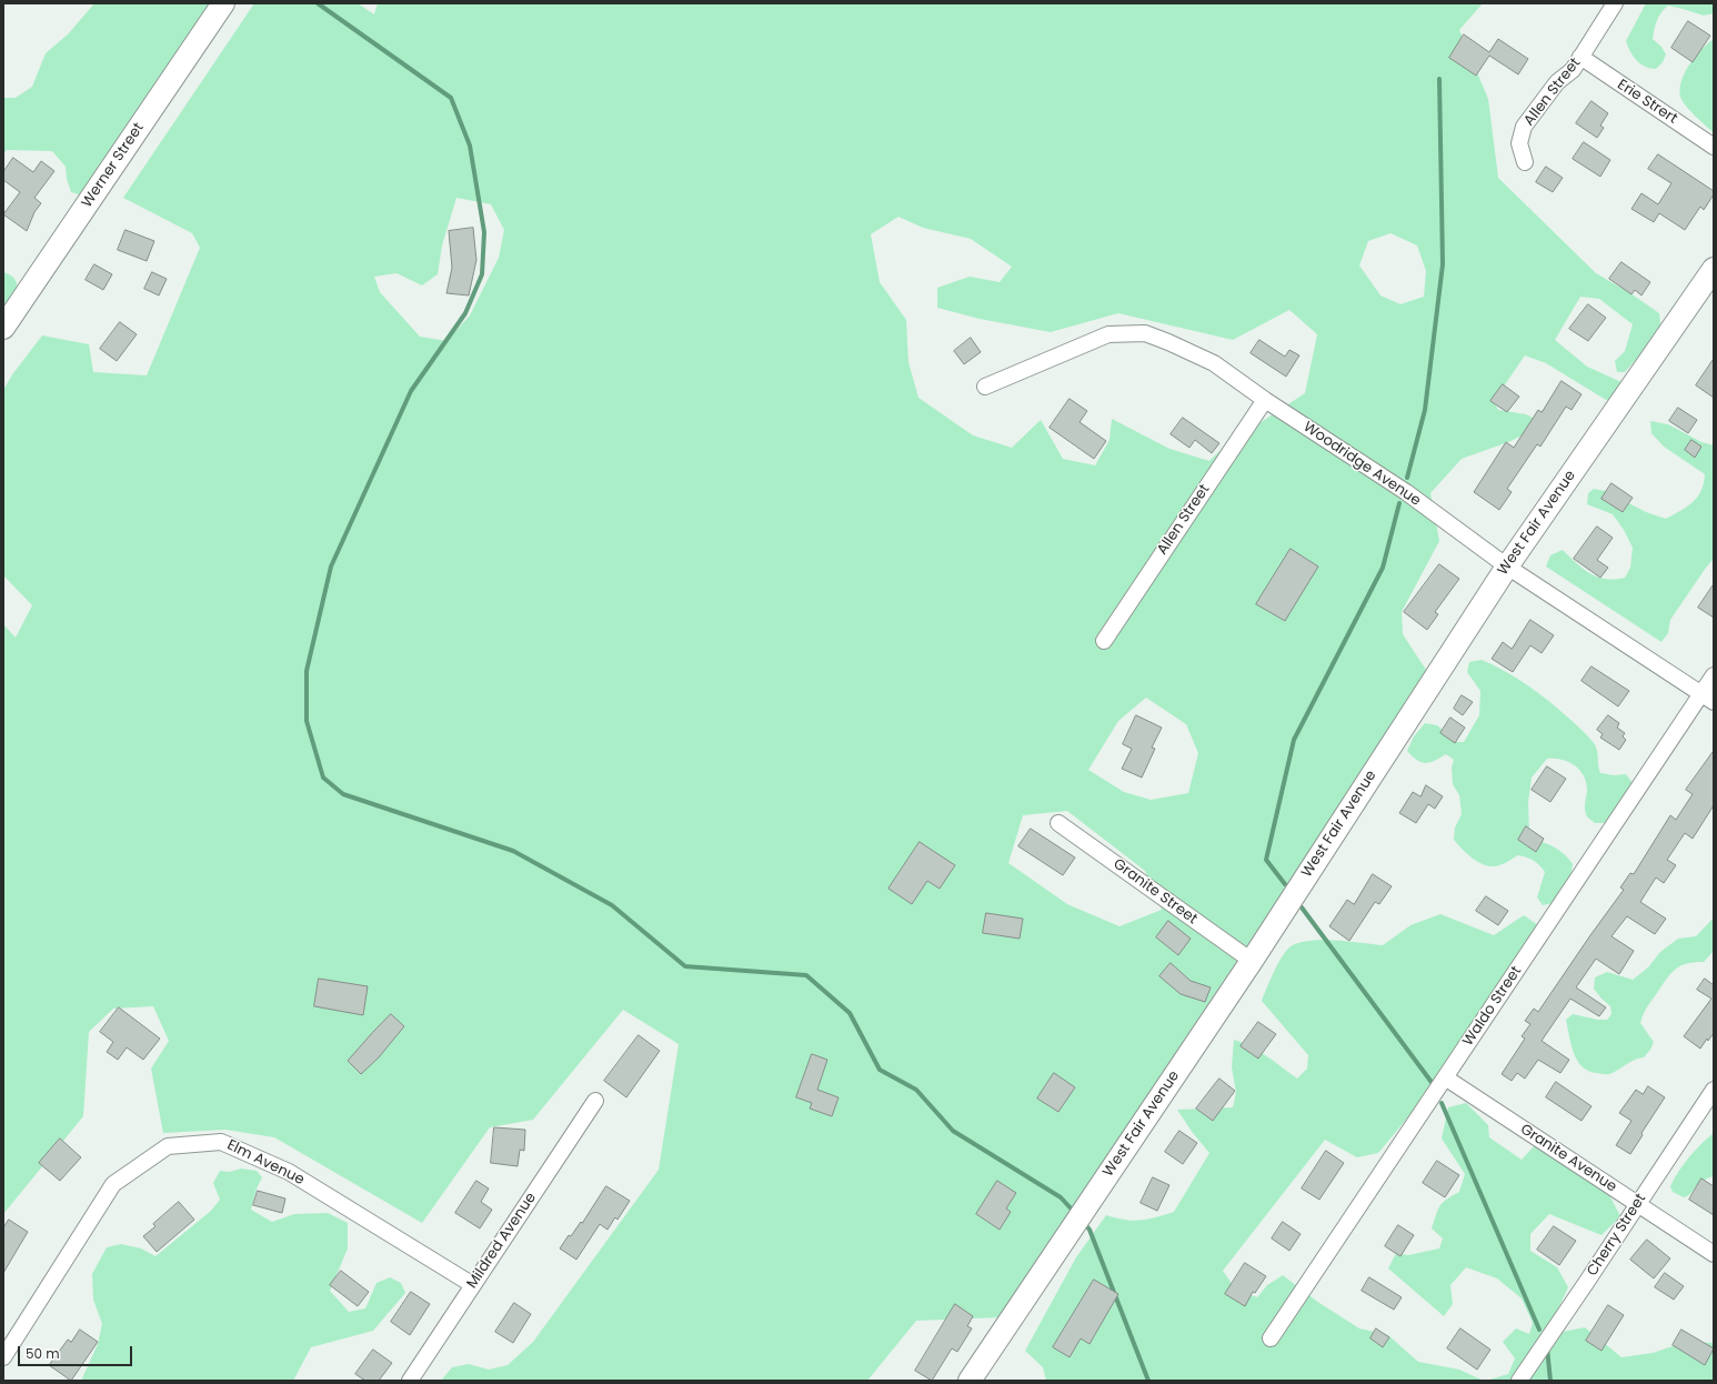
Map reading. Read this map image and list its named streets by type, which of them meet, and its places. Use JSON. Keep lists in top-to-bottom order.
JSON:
{
  "streets": {
    "street": [
      "Allen Street",
      "Erie Strert",
      "Werner Street",
      "Woodridge Avenue",
      "West Fair Avenue",
      "Granite Street",
      "Waldo Street",
      "Granite Avenue",
      "Elm Avenue",
      "Cherry Street",
      "Mildred Avenue"
    ]
  },
  "crossings": [
    ["Allen Street", "Erie Strert"],
    ["Allen Street", "Woodridge Avenue"],
    ["Woodridge Avenue", "West Fair Avenue"],
    ["Woodridge Avenue", "Waldo Street"],
    ["West Fair Avenue", "Granite Street"],
    ["Waldo Street", "Granite Avenue"],
    ["Granite Avenue", "Cherry Street"],
    ["Elm Avenue", "Mildred Avenue"]
  ],
  "scale_bar": "50 m"
}
